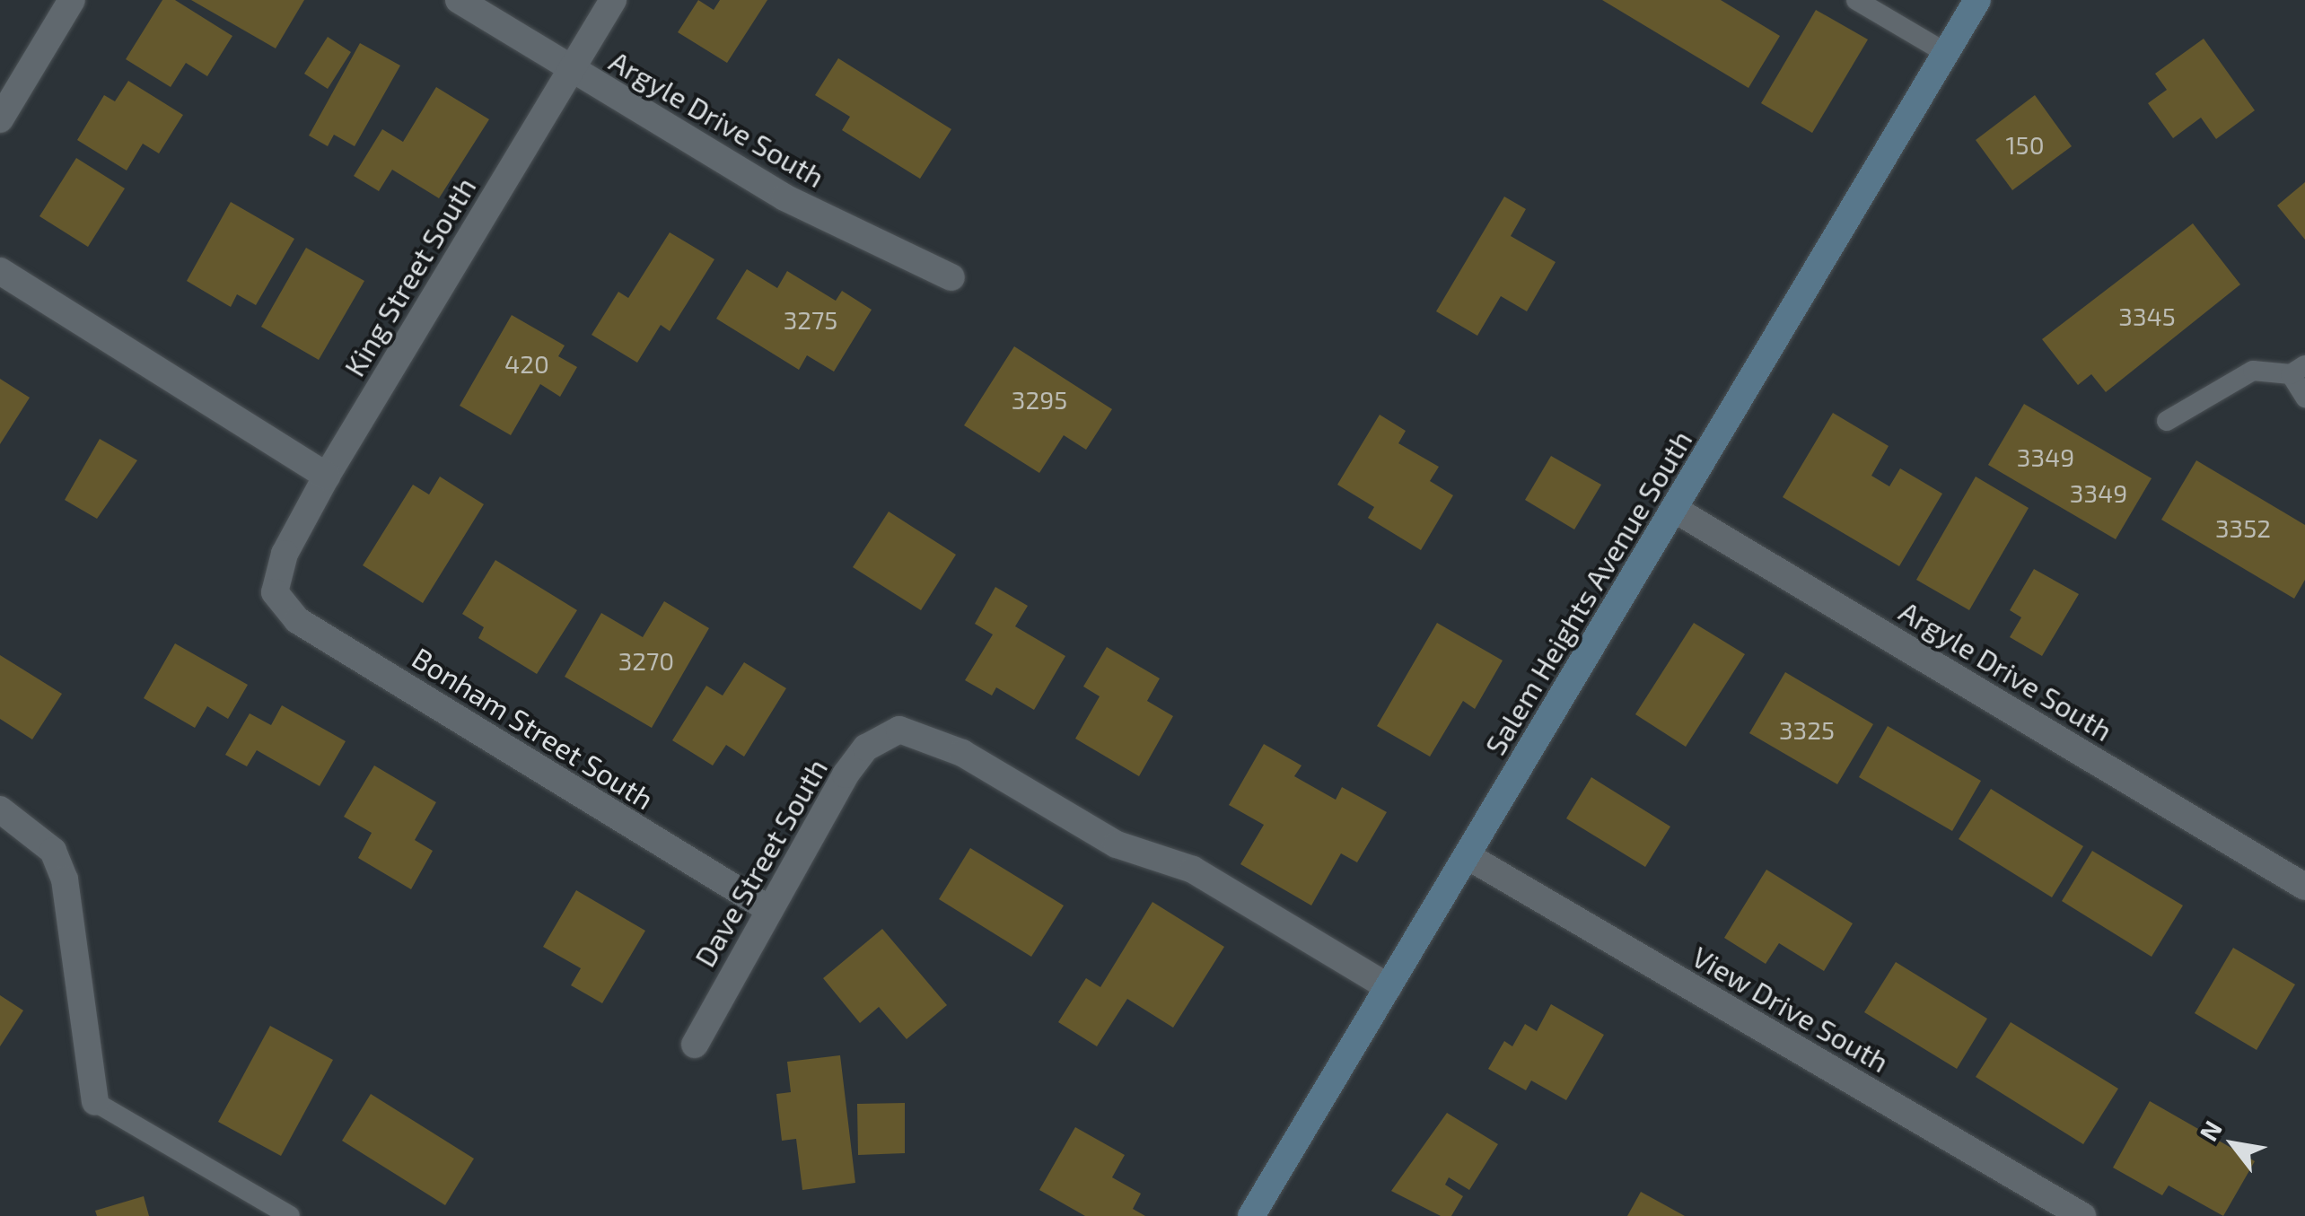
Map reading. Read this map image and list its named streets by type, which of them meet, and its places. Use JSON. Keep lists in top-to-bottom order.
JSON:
{
  "streets": {
    "street": [
      "Argyle Drive South",
      "King Street South",
      "Salem Heights Avenue South",
      "Bonham Street South",
      "Dave Street South",
      "View Drive South"
    ]
  },
  "crossings": [
    ["Argyle Drive South", "King Street South"],
    ["Argyle Drive South", "Salem Heights Avenue South"],
    ["King Street South", "Bonham Street South"],
    ["Salem Heights Avenue South", "Dave Street South"],
    ["Salem Heights Avenue South", "View Drive South"],
    ["Bonham Street South", "Dave Street South"]
  ],
  "house_numbers": [
    "150",
    "3345",
    "3275",
    "420",
    "3295",
    "3349",
    "3349",
    "3352",
    "3270",
    "3325"
  ],
  "north": "top left"
}
